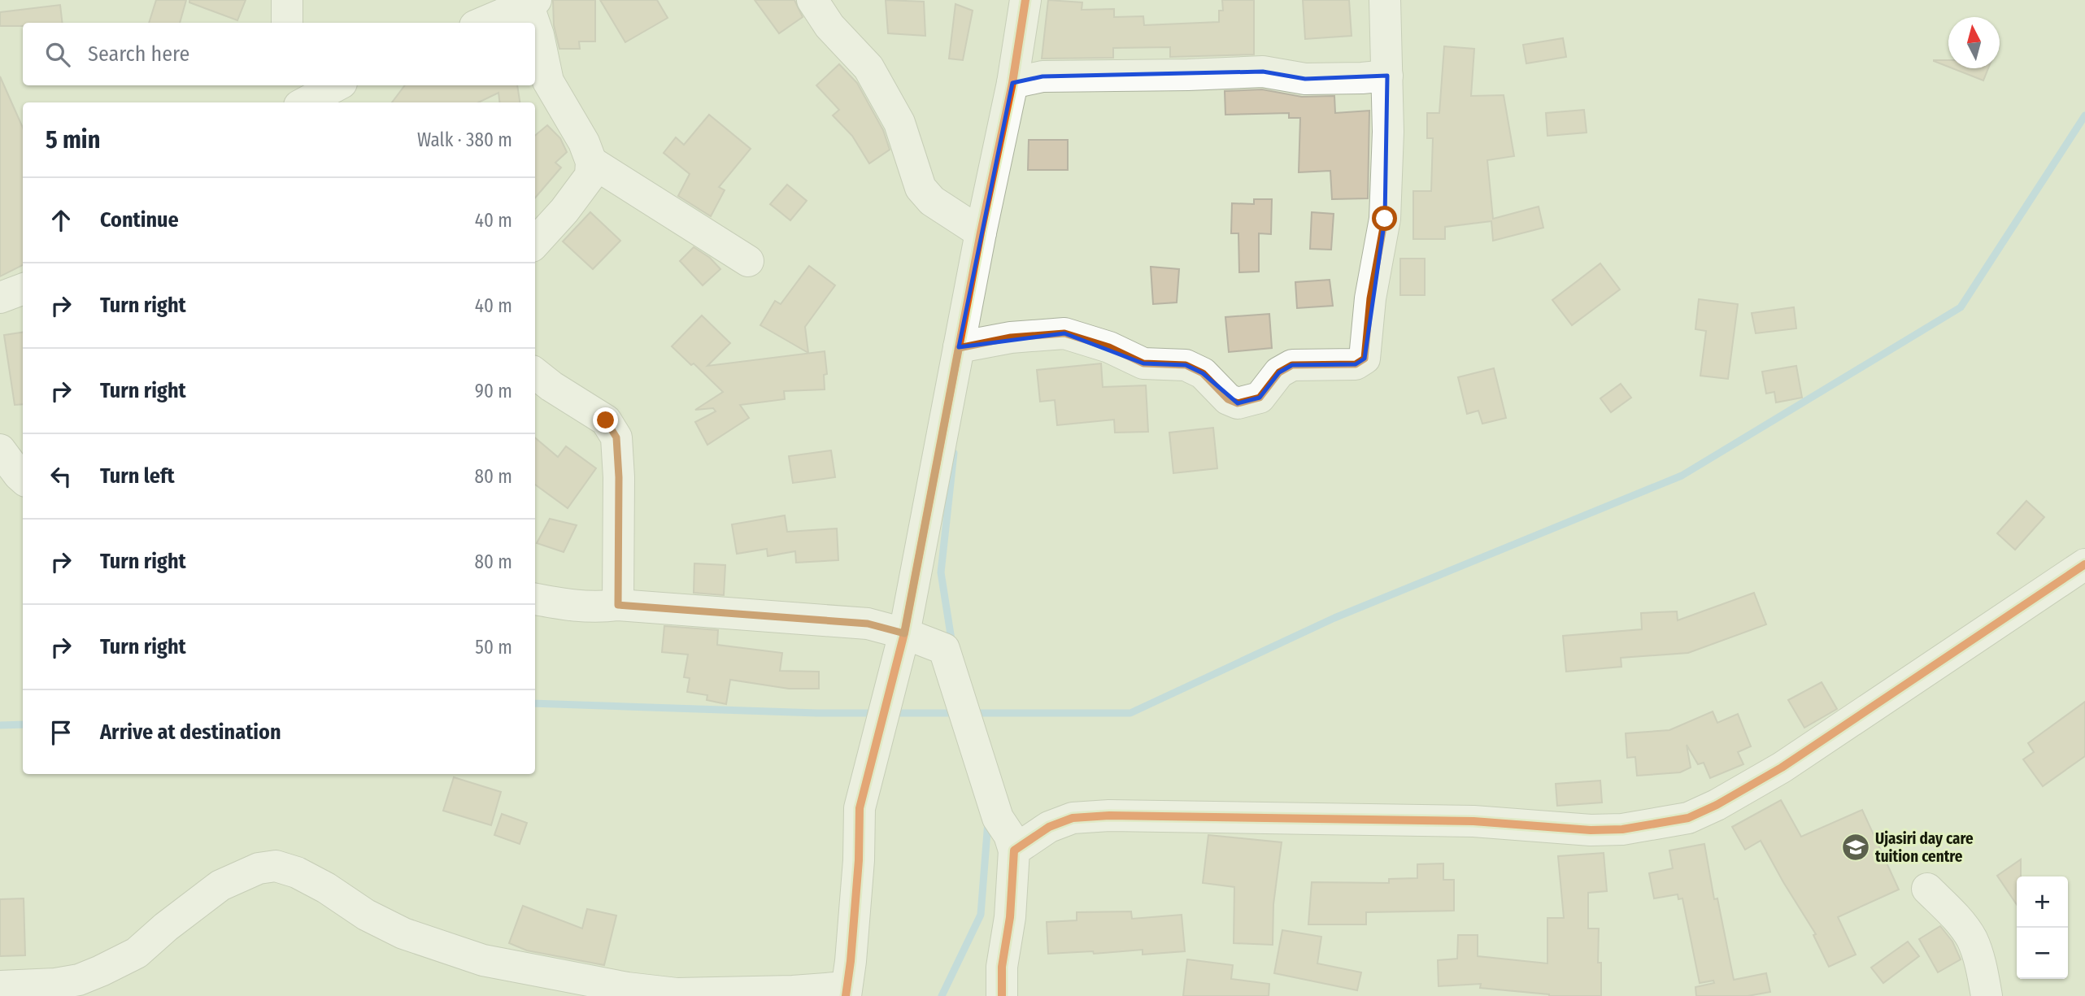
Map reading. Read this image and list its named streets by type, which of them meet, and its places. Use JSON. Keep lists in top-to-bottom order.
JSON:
{
  "places": {
    "school or university": ["Ujasiri day care tuition centre"]
  },
  "north": "top",
  "page": {
    "search": "Search here",
    "heading": ["5 min", "Walk · 380 m"],
    "list": [
      ["Continue", "40 m"],
      ["Turn right", "40 m"],
      ["Turn right", "90 m"],
      ["Turn left", "80 m"],
      ["Turn right", "80 m"],
      ["Turn right", "50 m"],
      "Arrive at destination"
    ],
    "map_buttons": ["+", "−"]
  }
}
